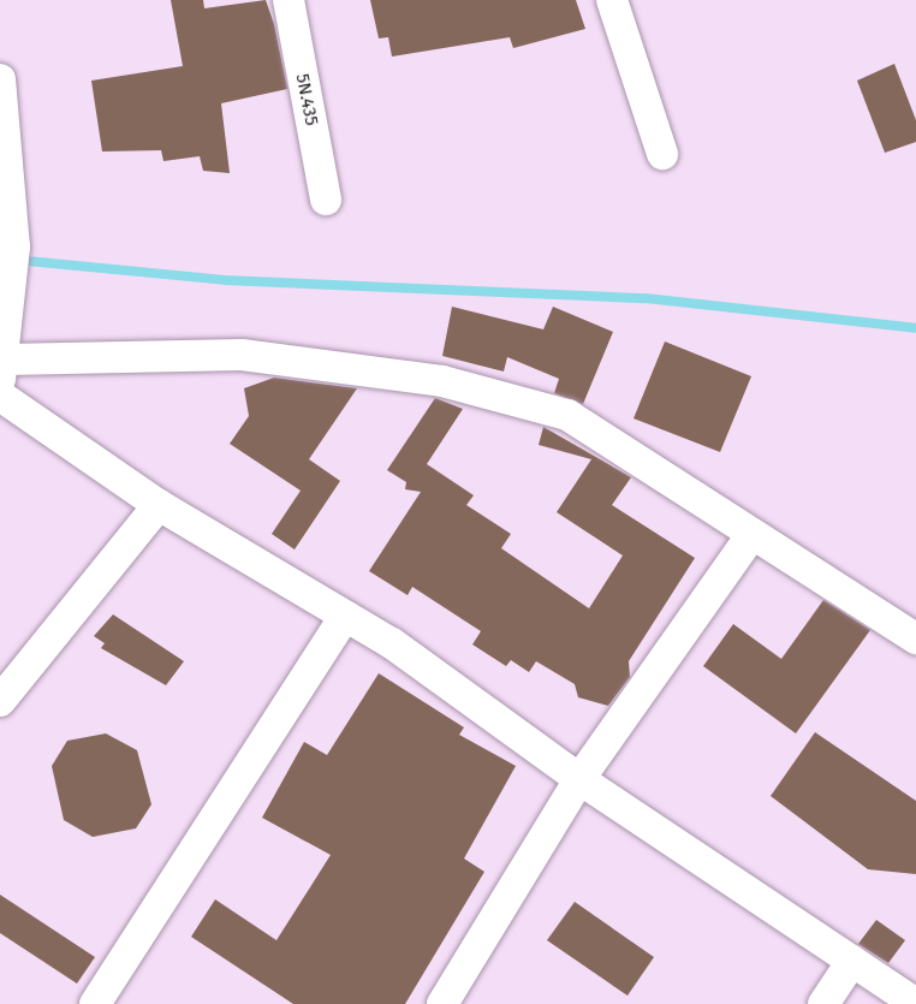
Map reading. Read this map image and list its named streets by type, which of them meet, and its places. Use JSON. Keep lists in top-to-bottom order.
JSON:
{
  "streets": {
    "street": ["5N.435"]
  }
}
